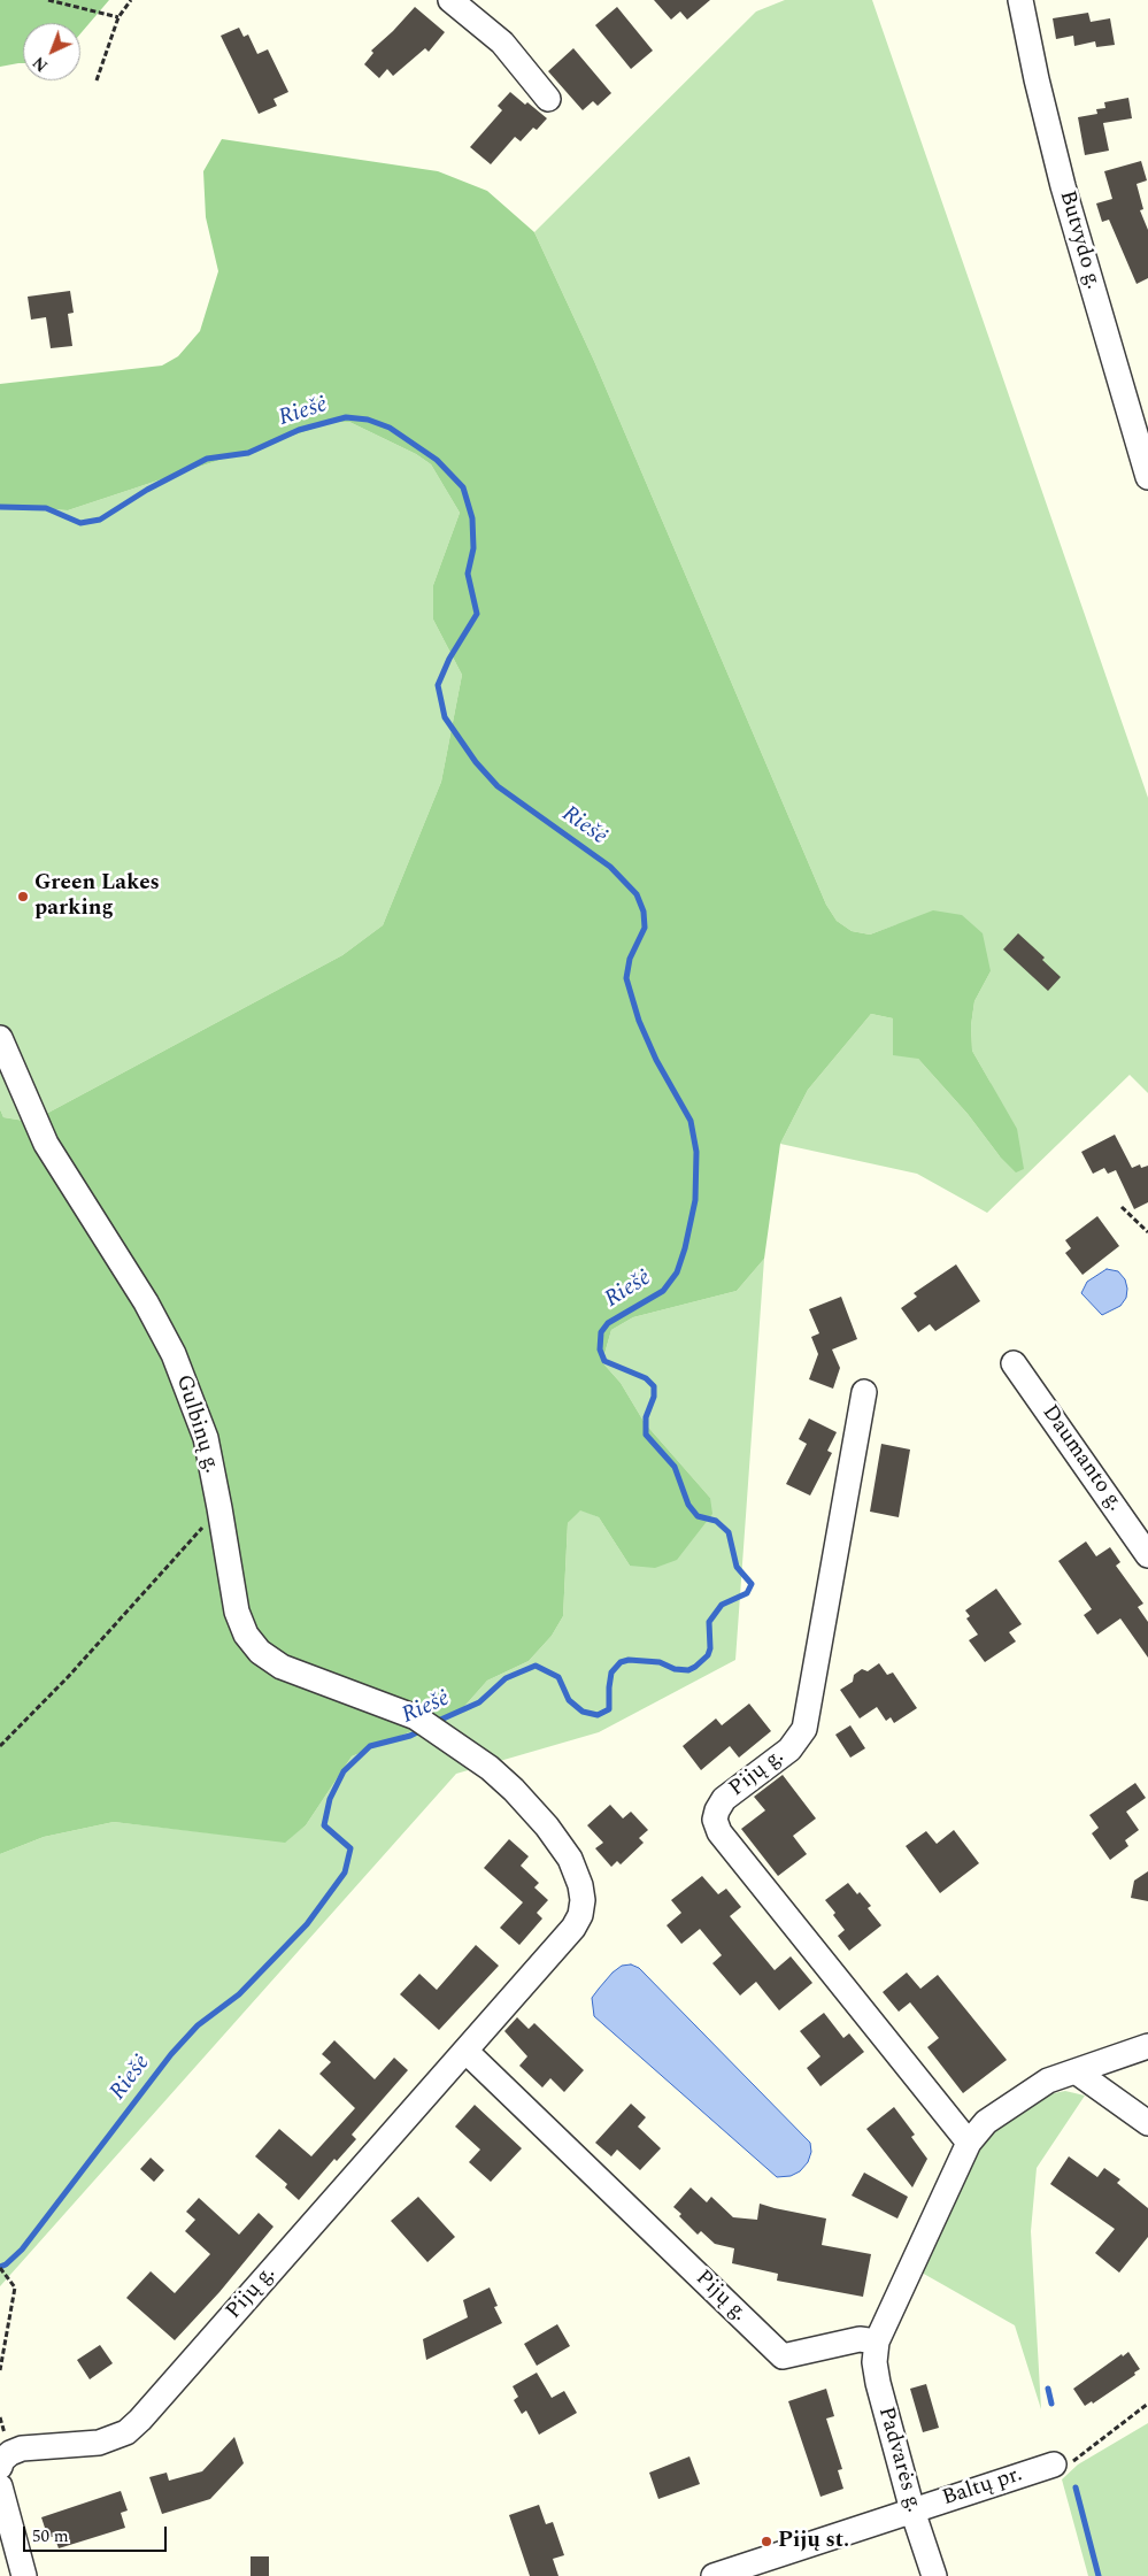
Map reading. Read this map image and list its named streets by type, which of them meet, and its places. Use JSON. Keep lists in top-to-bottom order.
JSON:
{
  "streets": {
    "street": [
      "Butvydo g.",
      "Gulbinų g.",
      "Daumanto g.",
      "Pijų g.",
      "Padvarės g.",
      "Baltų pr."
    ]
  },
  "crossings": [
    ["Gulbinų g.", "Pijų g."],
    ["Pijų g.", "Padvarės g."],
    ["Padvarės g.", "Baltų pr."]
  ],
  "water": ["Riešė"],
  "places": ["Green Lakes parking", "Pijų st."],
  "scale_bar": "50 m",
  "north": "bottom left"
}
